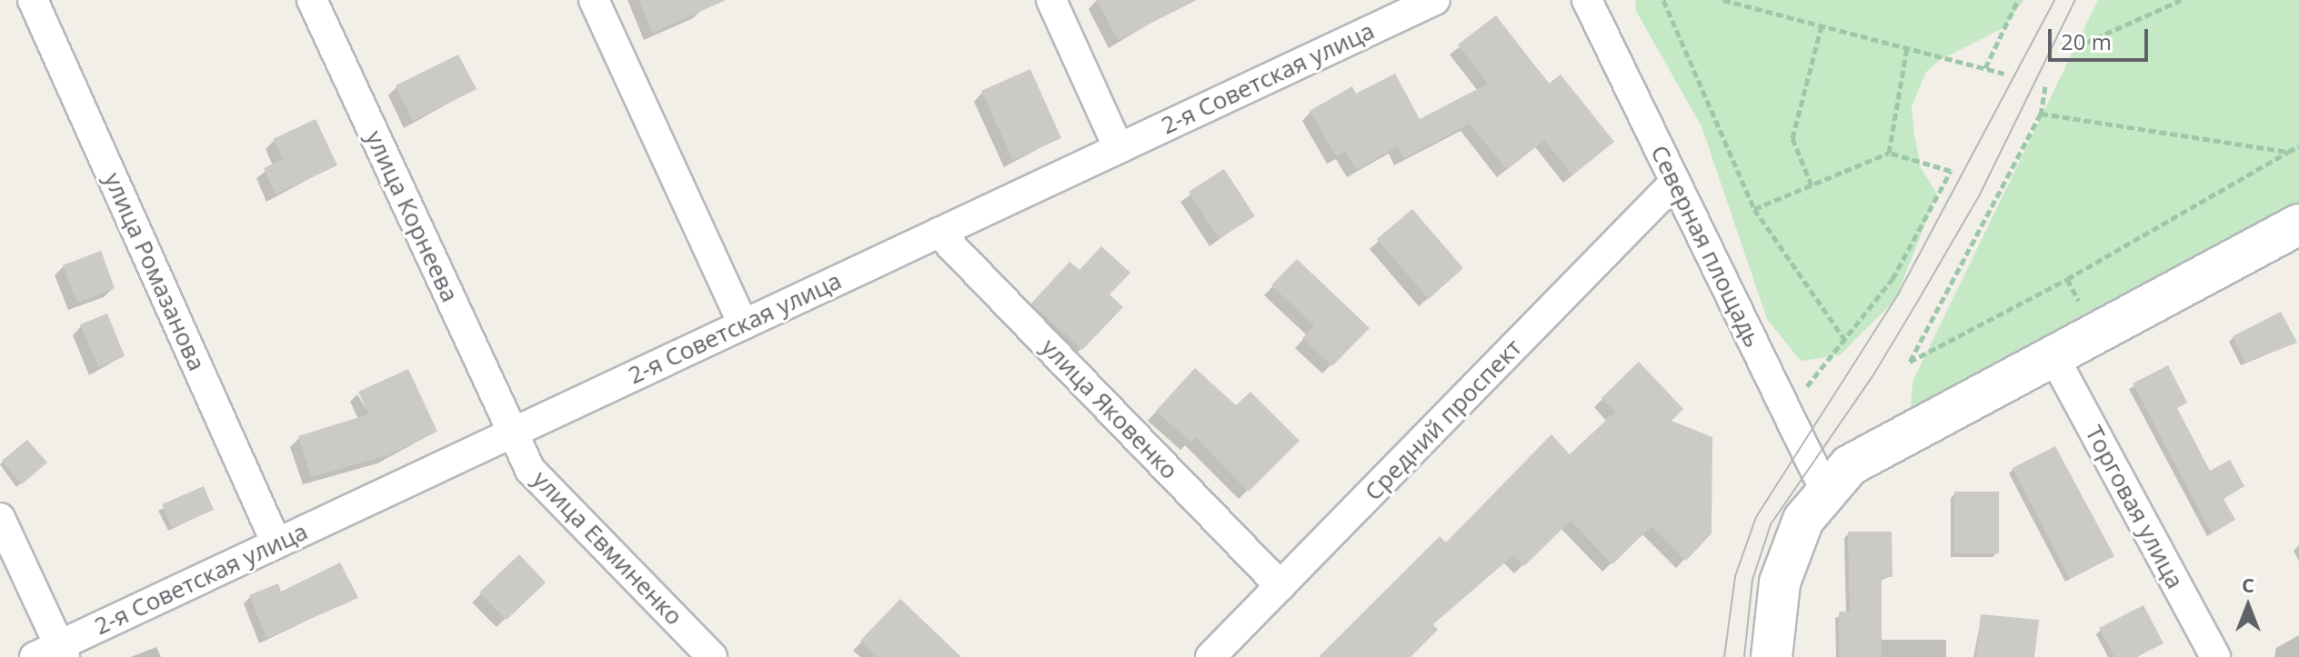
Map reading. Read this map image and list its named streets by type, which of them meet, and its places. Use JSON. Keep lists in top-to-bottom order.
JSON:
{
  "streets": {
    "street": [
      "2-я Советская улица",
      "улица Корнеева",
      "Северная площадь",
      "улица Ромазанова",
      "улица Яковенко",
      "Средний проспект",
      "Торговая улица",
      "улица Евминенко"
    ]
  },
  "crossings": [
    ["2-я Советская улица", "улица Корнеева"],
    ["2-я Советская улица", "улица Ромазанова"],
    ["2-я Советская улица", "улица Яковенко"],
    ["2-я Советская улица", "улица Евминенко"],
    ["улица Корнеева", "улица Евминенко"],
    ["Северная площадь", "Средний проспект"],
    ["улица Яковенко", "Средний проспект"]
  ],
  "scale_bar": "20 m",
  "north": "top"
}
